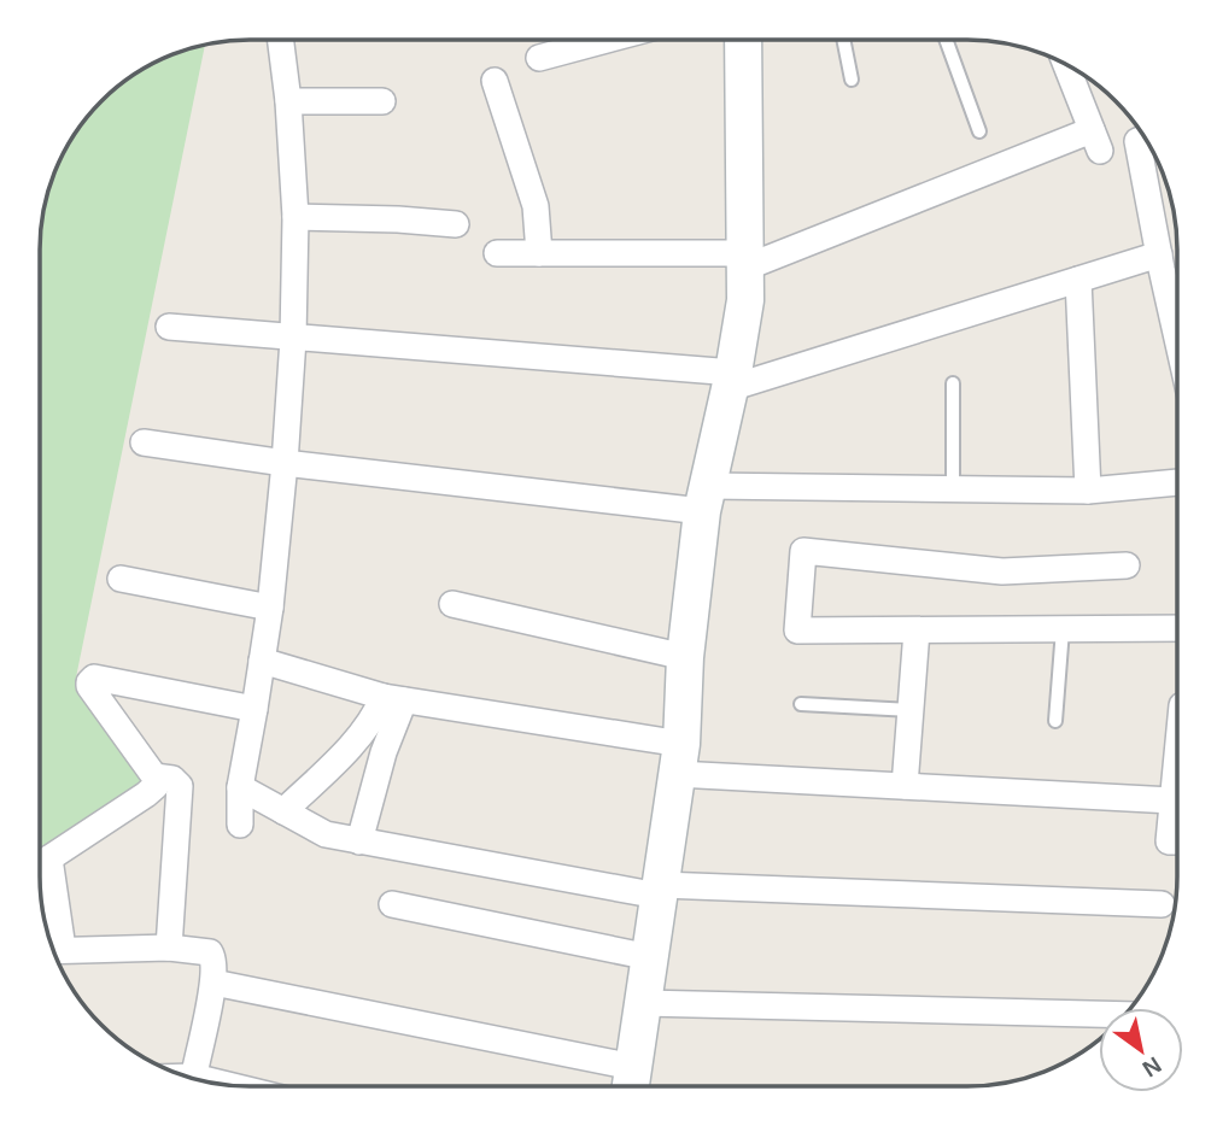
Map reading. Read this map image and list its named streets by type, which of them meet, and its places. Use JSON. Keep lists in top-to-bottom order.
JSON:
{
  "north": "bottom right"
}
